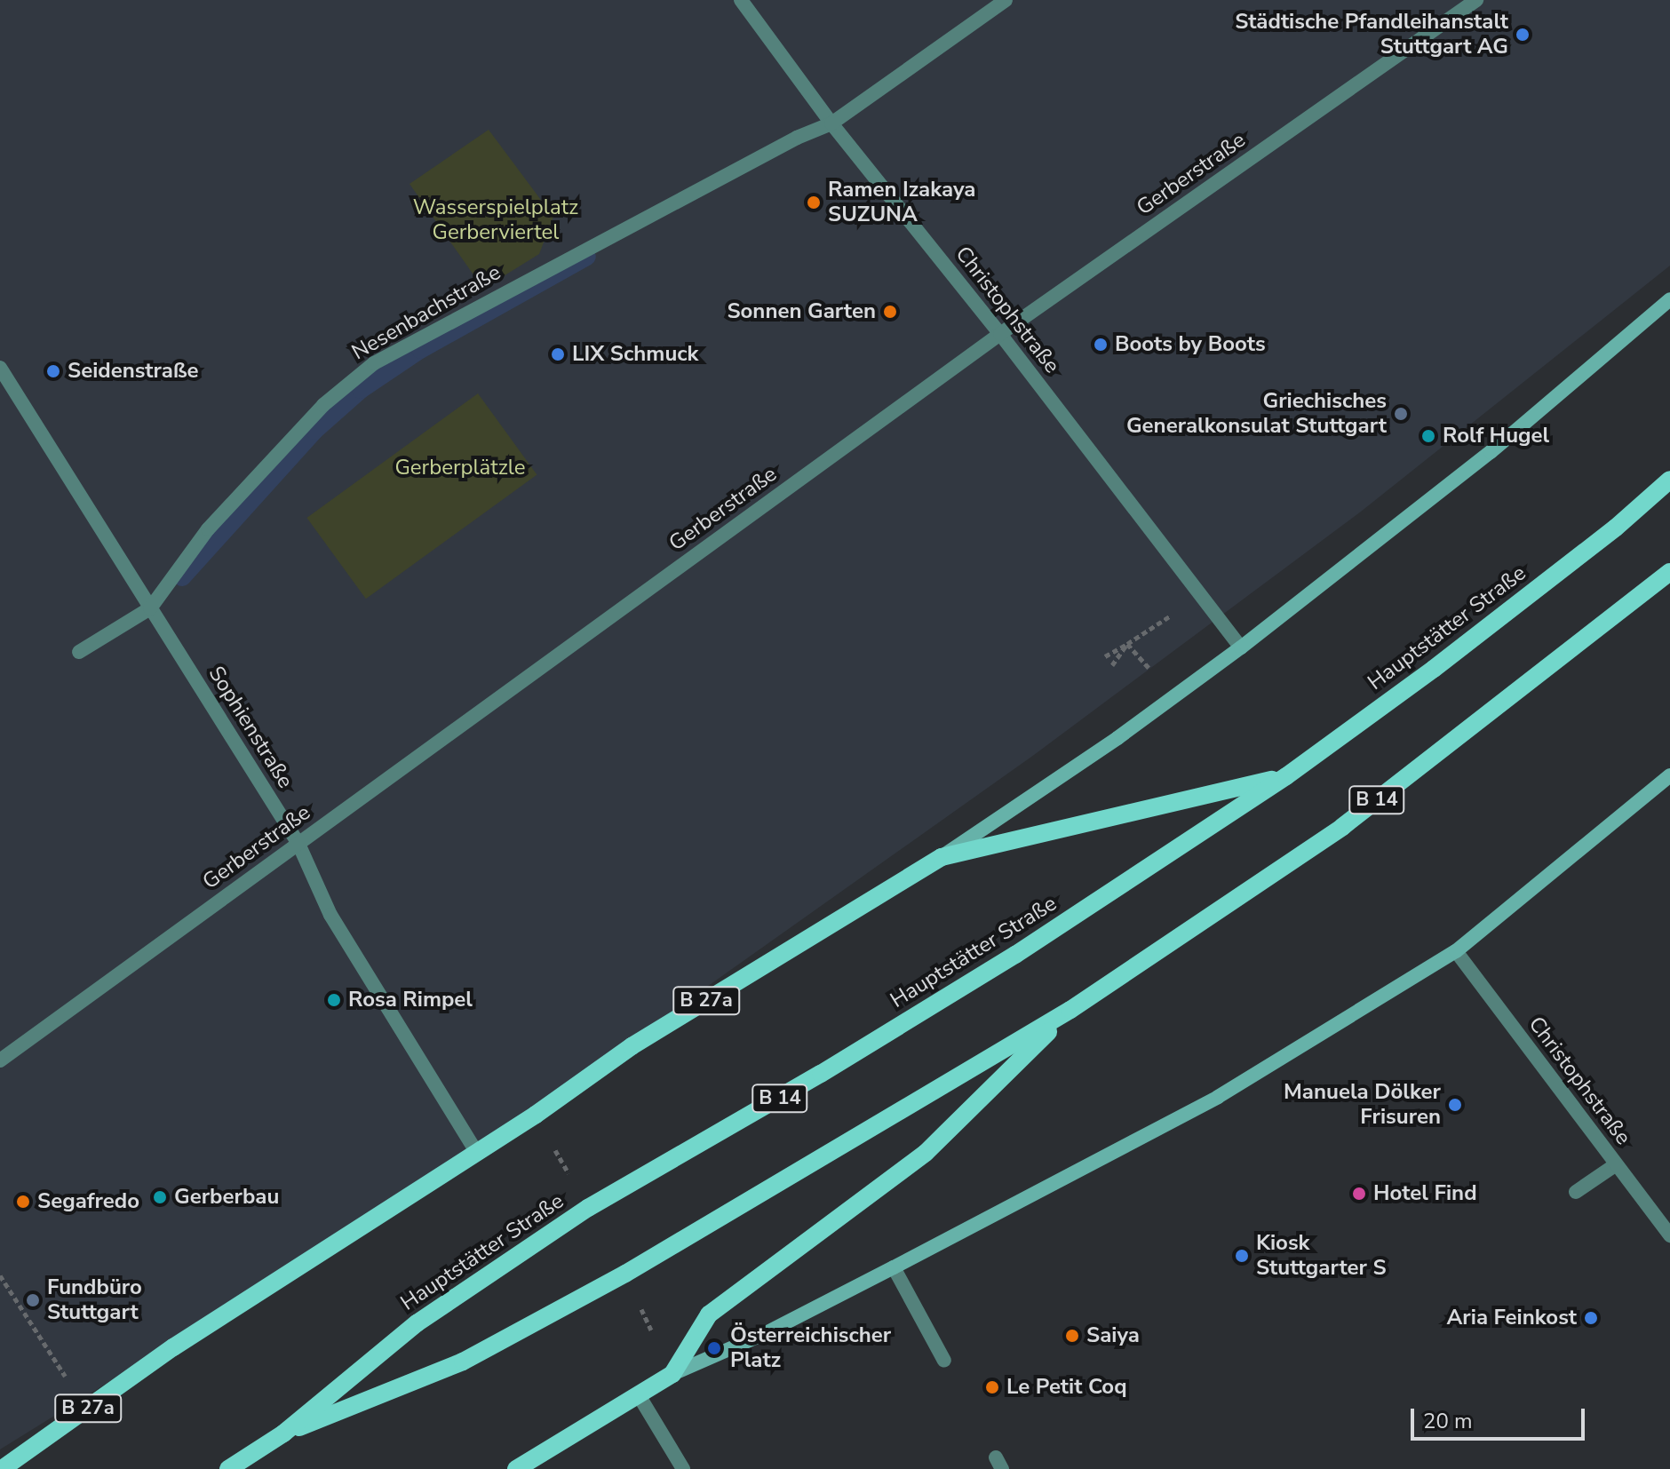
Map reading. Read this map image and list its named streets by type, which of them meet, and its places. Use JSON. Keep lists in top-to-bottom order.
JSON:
{
  "streets": {
    "main road": ["Hauptstätter Straße", "B 14", "B 27a"],
    "street": [
      "Gerberstraße",
      "Christophstraße",
      "Nesenbachstraße",
      "Sophienstraße"
    ]
  },
  "crossings": [
    ["Gerberstraße", "Christophstraße"],
    ["Gerberstraße", "Sophienstraße"],
    ["Christophstraße", "Nesenbachstraße"],
    ["Nesenbachstraße", "Sophienstraße"],
    ["Hauptstätter Straße", "B 27a"],
    ["Sophienstraße", "B 27a"]
  ],
  "parks": ["Wasserspielplatz Gerberviertel", "Gerberplätzle"],
  "places": [
    "Städtische Pfandleihanstalt Stuttgart AG",
    "Ramen Izakaya SUZUNA",
    "Sonnen Garten",
    "Boots by Boots",
    "LIX Schmuck",
    "Seidenstraße",
    "Griechisches Generalkonsulat Stuttgart",
    "Rolf Hugel",
    "Rosa Rimpel",
    "Manuela Dölker Frisuren",
    "Hotel Find",
    "Gerberbau",
    "Segafredo",
    "Kiosk Stuttgarter S",
    "Fundbüro Stuttgart",
    "Aria Feinkost",
    "Saiya",
    "Österreichischer Platz",
    "Le Petit Coq"
  ],
  "scale_bar": "20 m"
}
